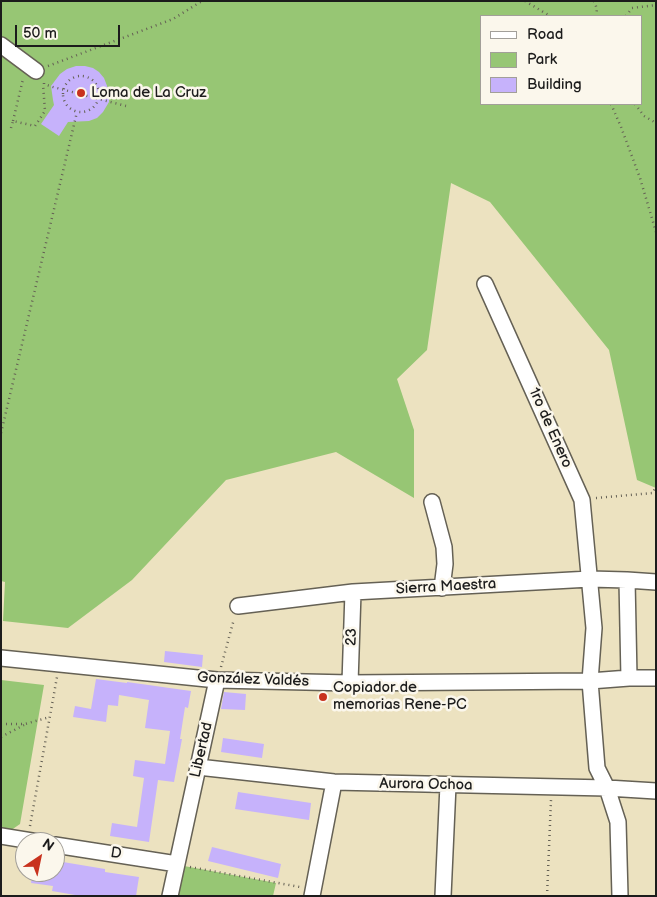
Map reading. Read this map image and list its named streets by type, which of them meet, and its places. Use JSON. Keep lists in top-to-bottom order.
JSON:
{
  "streets": {
    "street": [
      "1ro de Enero",
      "Sierra Maestra",
      "23",
      "González Valdés",
      "Libertad",
      "Aurora Ochoa",
      "D"
    ]
  },
  "crossings": [
    ["1ro de Enero", "Sierra Maestra"],
    ["1ro de Enero", "González Valdés"],
    ["1ro de Enero", "Aurora Ochoa"],
    ["Sierra Maestra", "23"],
    ["23", "González Valdés"],
    ["González Valdés", "Libertad"],
    ["Libertad", "Aurora Ochoa"],
    ["Libertad", "D"]
  ],
  "places": ["Loma de La Cruz", "Copiador de memorias Rene-PC"],
  "legend": ["Road", "Park", "Building"],
  "scale_bar": "50 m",
  "north": "top right"
}
